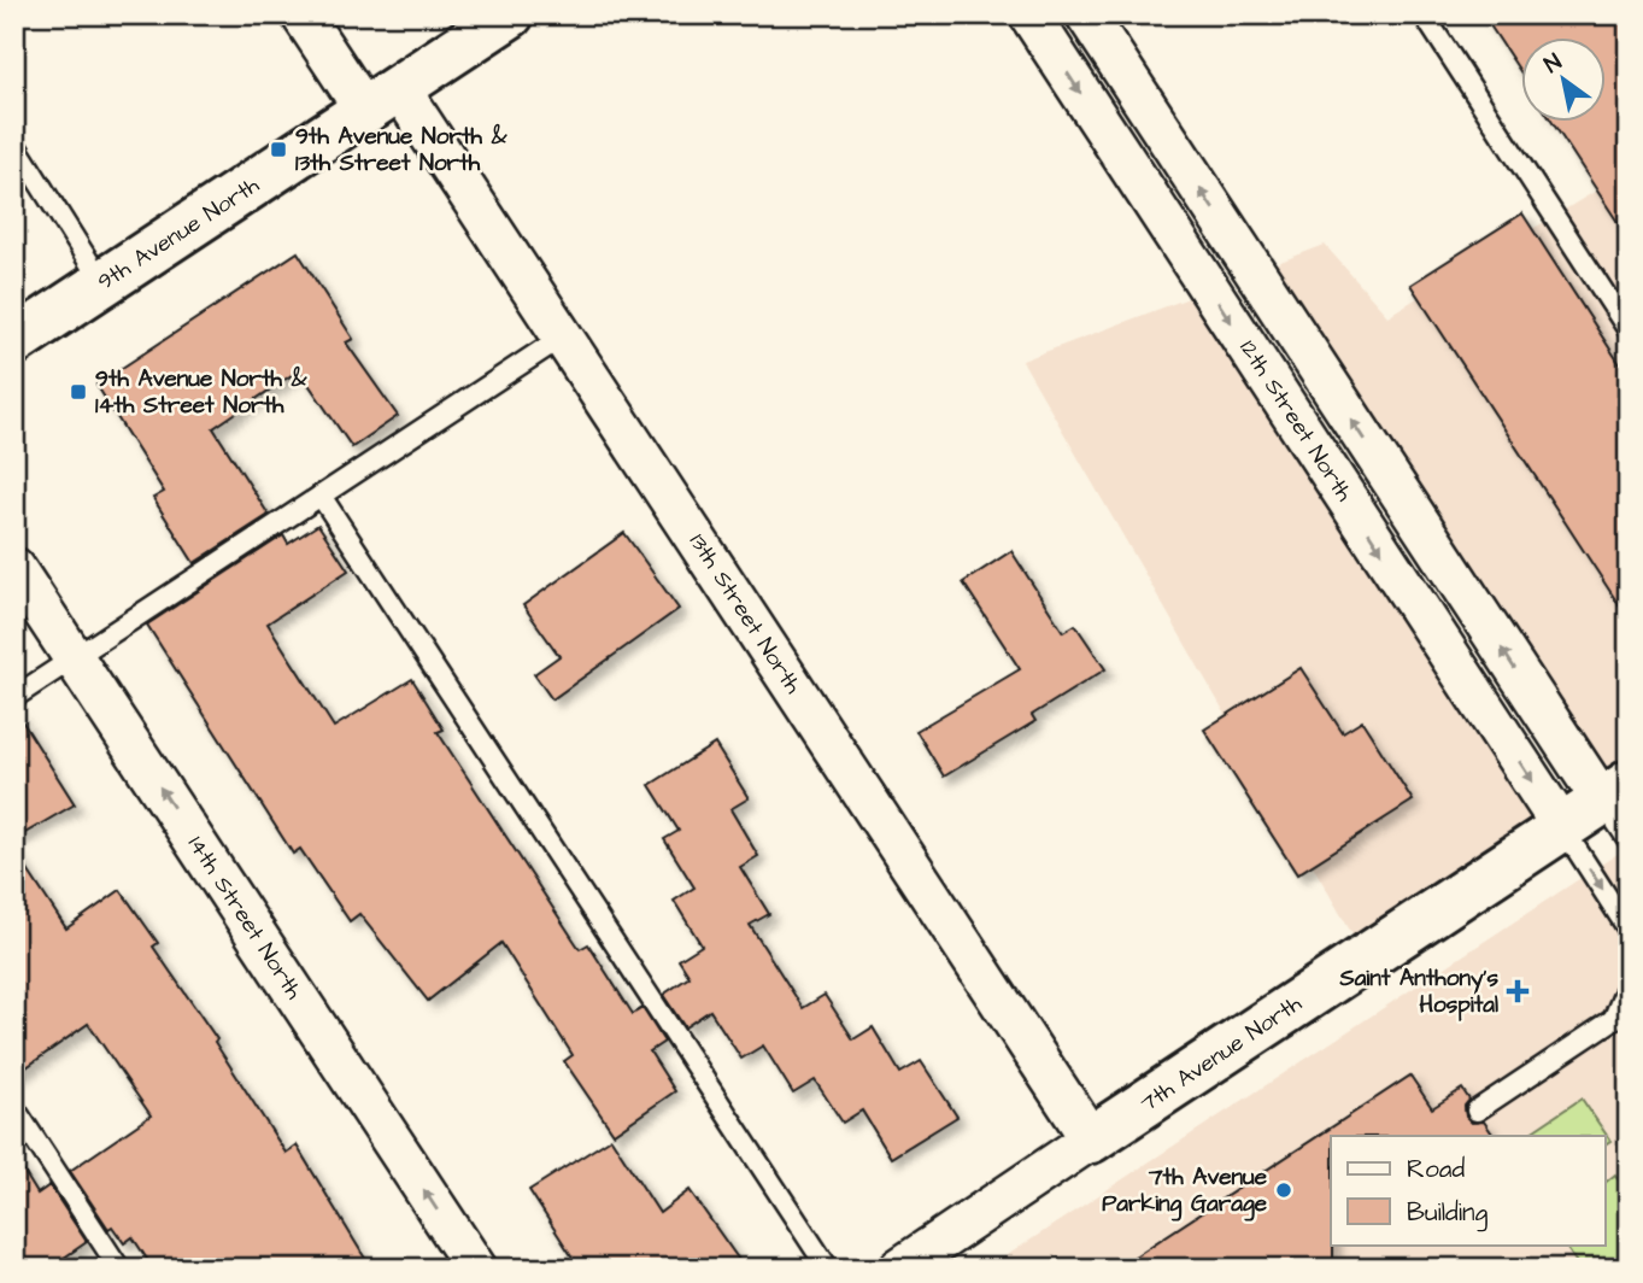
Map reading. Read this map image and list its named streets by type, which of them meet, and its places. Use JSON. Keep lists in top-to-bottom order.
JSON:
{
  "streets": {
    "street": [
      "9th Avenue North",
      "12th Street North",
      "13th Street North",
      "14th Street North",
      "7th Avenue North"
    ]
  },
  "crossings": [
    ["9th Avenue North", "13th Street North"],
    ["12th Street North", "7th Avenue North"],
    ["13th Street North", "7th Avenue North"]
  ],
  "one_way": ["14th Street North"],
  "places": {
    "transit": ["9th Avenue North & 13th Street North", "9th Avenue North & 14th Street North"],
    "health": ["Saint Anthony's Hospital"],
    "other": ["7th Avenue Parking Garage"]
  },
  "legend": ["Road", "Building"],
  "north": "top left"
}
